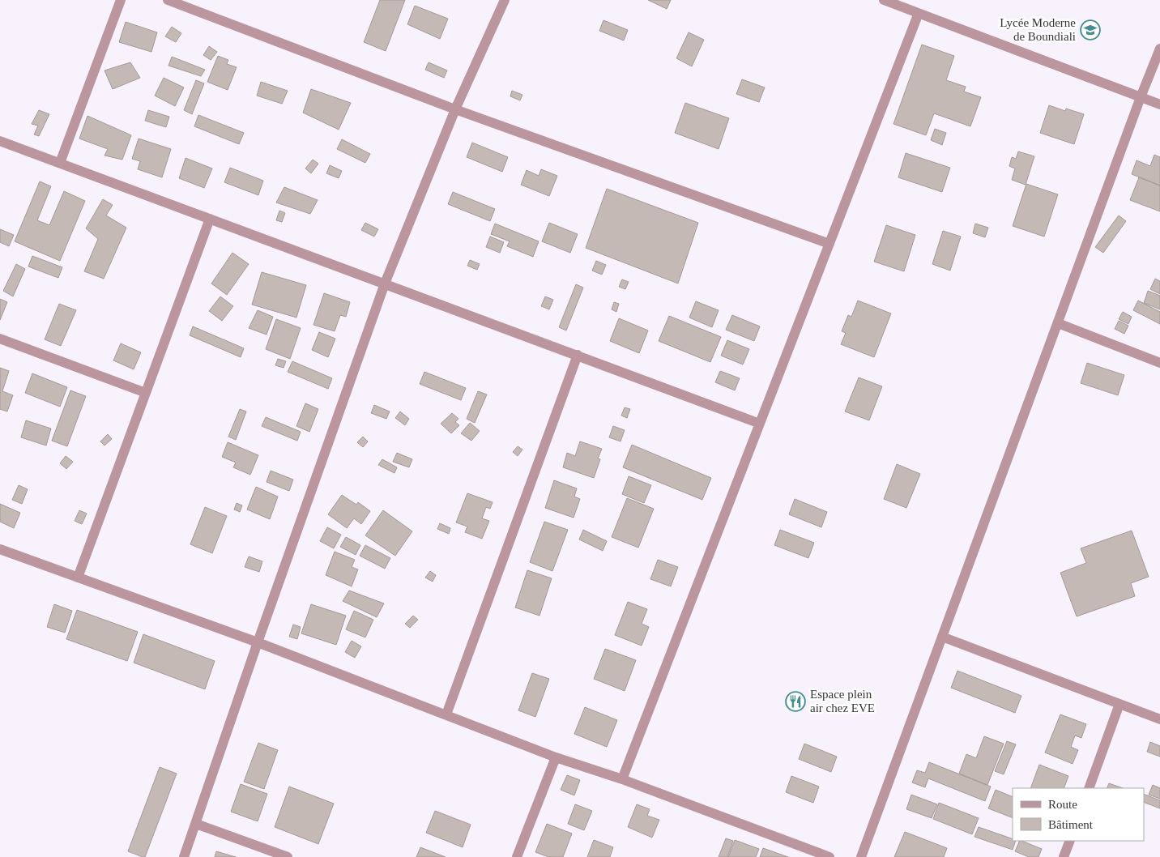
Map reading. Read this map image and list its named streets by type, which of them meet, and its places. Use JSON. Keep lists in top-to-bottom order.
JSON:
{
  "places": {
    "school or university": ["Lycée Moderne de Boundiali"],
    "restaurant": ["Espace plein air chez EVE"]
  },
  "legend": ["Route", "Bâtiment"]
}
